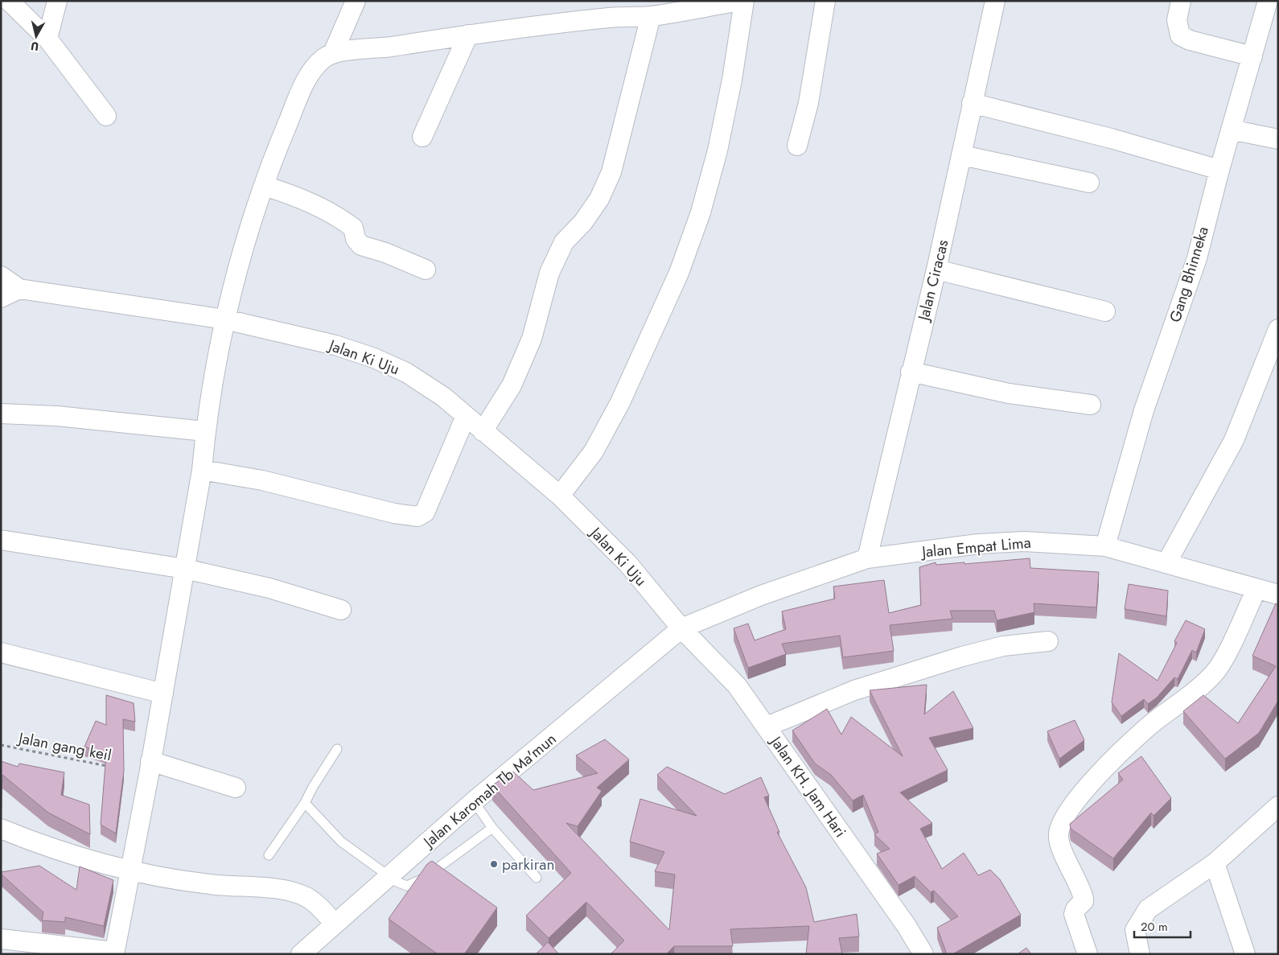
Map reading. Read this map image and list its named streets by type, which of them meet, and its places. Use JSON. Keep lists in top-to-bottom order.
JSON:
{
  "streets": {
    "street": [
      "Gang Bhinneka",
      "Jalan Ciracas",
      "Jalan Ki Uju",
      "Jalan Empat Lima",
      "Jalan KH. Jam Hari",
      "Jalan Karomah Tb Ma'mun"
    ],
    "path": ["Jalan gang keil"]
  },
  "crossings": [
    ["Gang Bhinneka", "Jalan Empat Lima"],
    ["Jalan Ciracas", "Jalan Empat Lima"],
    ["Jalan Ki Uju", "Jalan Empat Lima"],
    ["Jalan Ki Uju", "Jalan KH. Jam Hari"],
    ["Jalan Ki Uju", "Jalan Karomah Tb Ma'mun"],
    ["Jalan Empat Lima", "Jalan KH. Jam Hari"],
    ["Jalan Empat Lima", "Jalan Karomah Tb Ma'mun"],
    ["Jalan KH. Jam Hari", "Jalan Karomah Tb Ma'mun"]
  ],
  "places": ["parkiran"],
  "scale_bar": "20 m",
  "north": "bottom"
}
